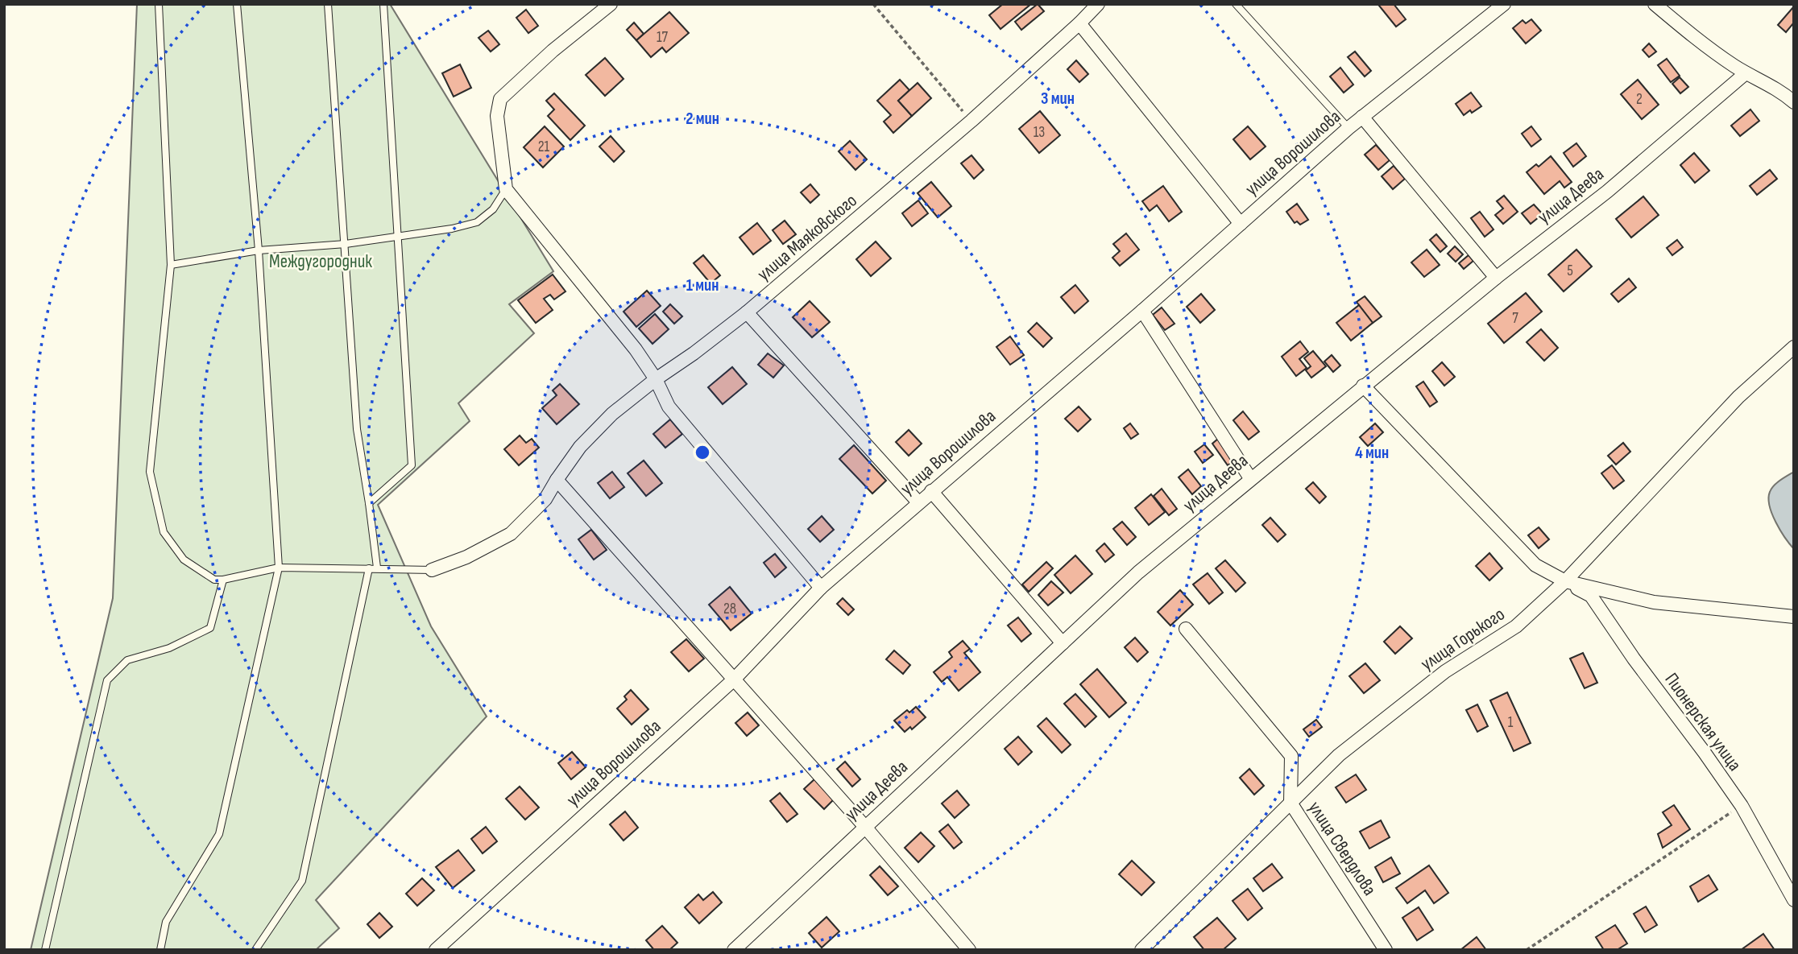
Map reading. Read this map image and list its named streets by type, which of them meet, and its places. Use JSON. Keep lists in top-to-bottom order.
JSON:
{
  "streets": {
    "street": [
      "улица Ворошилова",
      "улица Деева",
      "улица Маяковского",
      "улица Горького",
      "Пионерская улица",
      "улица Свердлова"
    ]
  },
  "crossings": [
    ["улица Горького", "Пионерская улица"],
    ["улица Горького", "улица Свердлова"]
  ],
  "parks": ["Междугородник"],
  "house_numbers": [
    "17",
    "2",
    "13",
    "21",
    "5",
    "7",
    "28",
    "1"
  ],
  "rings": [
    "3 мин",
    "2 мин",
    "1 мин",
    "4 мин"
  ]
}
